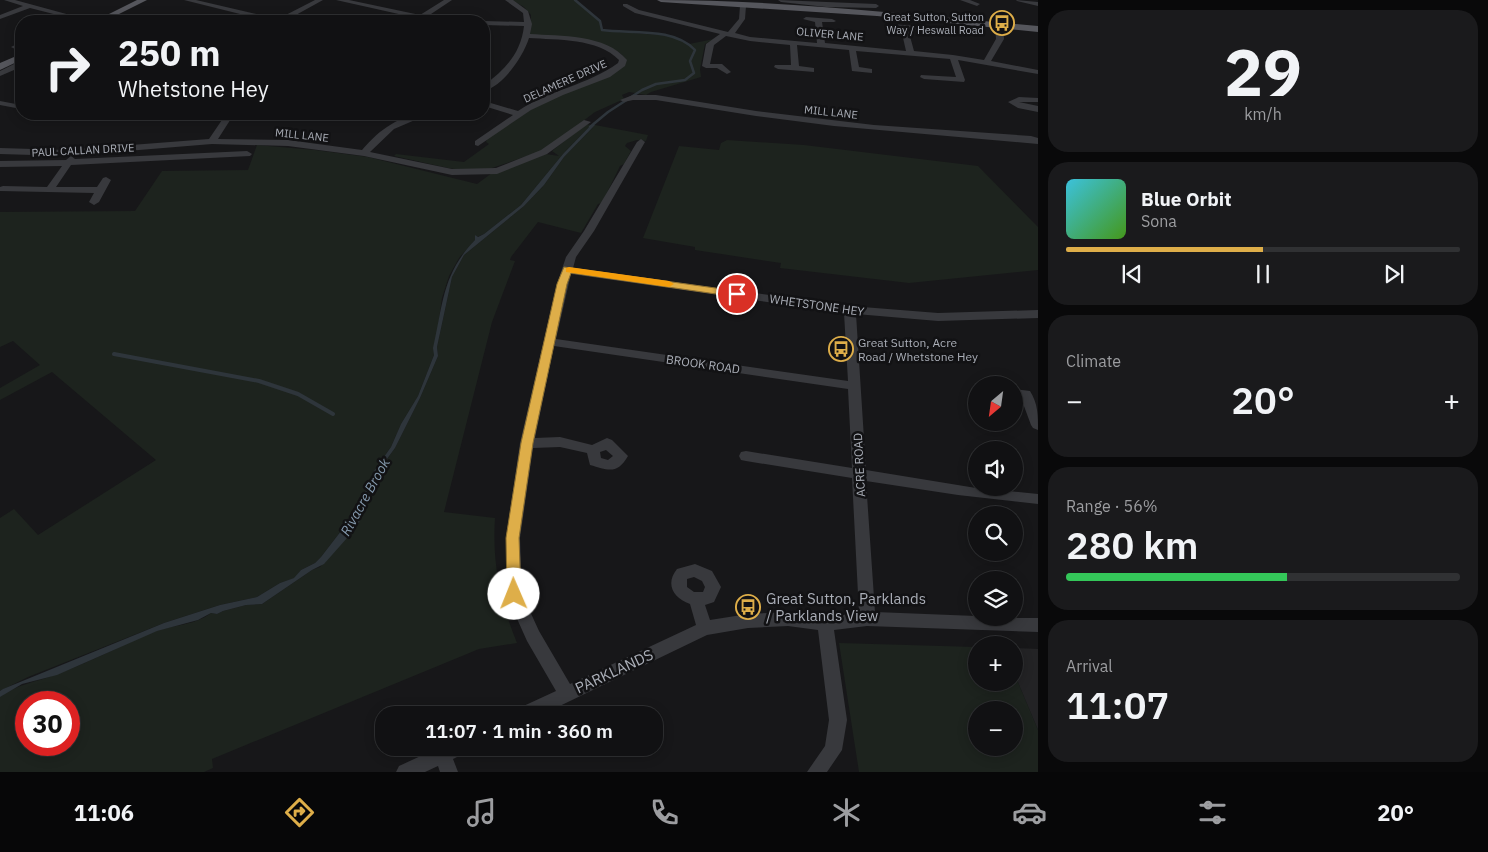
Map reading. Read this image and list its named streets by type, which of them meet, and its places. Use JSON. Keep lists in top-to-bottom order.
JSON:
{
  "streets": {
    "street": [
      "OLIVER LANE",
      "DELAMERE DRIVE",
      "MILL LANE",
      "PAUL CALLAN DRIVE",
      "WHETSTONE HEY",
      "BROOK ROAD",
      "ACRE ROAD",
      "PARKLANDS"
    ]
  },
  "crossings": [
    ["WHETSTONE HEY", "ACRE ROAD"],
    ["BROOK ROAD", "ACRE ROAD"],
    ["ACRE ROAD", "PARKLANDS"]
  ],
  "water": ["Rivacre Brook"],
  "places": {
    "bus stop": ["Great Sutton, Sutton Way / Heswall Road", "Great Sutton, Acre Road / Whetstone Hey", "Great Sutton, Parklands / Parklands View"]
  },
  "north": "bottom left",
  "page": {
    "tile": [
      ["29", "km/h"],
      "Climate",
      ["Range · 56%", "280 km"],
      ["Arrival", "11:07"]
    ],
    "turn": ["250 m", "Whetstone Hey"],
    "song": ["Blue Orbit", "Sona"],
    "map_buttons": ["+", "−"],
    "heat": ["−", "20°", "+"],
    "limit": "30",
    "trip": "11:07 · 1 min · 360 m",
    "tabs": ["11:06", "20°"]
  }
}
